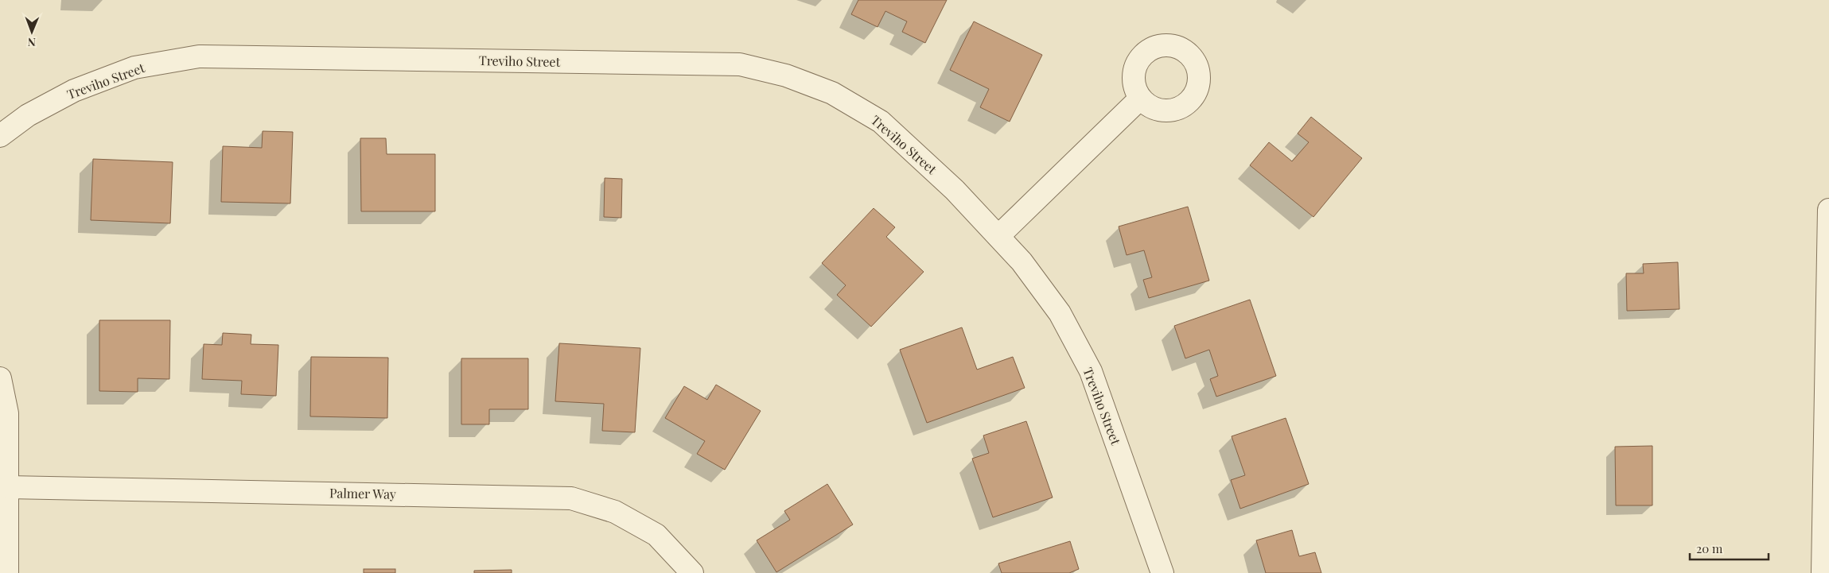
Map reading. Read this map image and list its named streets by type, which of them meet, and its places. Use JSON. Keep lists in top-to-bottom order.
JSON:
{
  "streets": {
    "street": ["Treviho Street", "Palmer Way"]
  },
  "scale_bar": "20 m",
  "north": "bottom"
}
